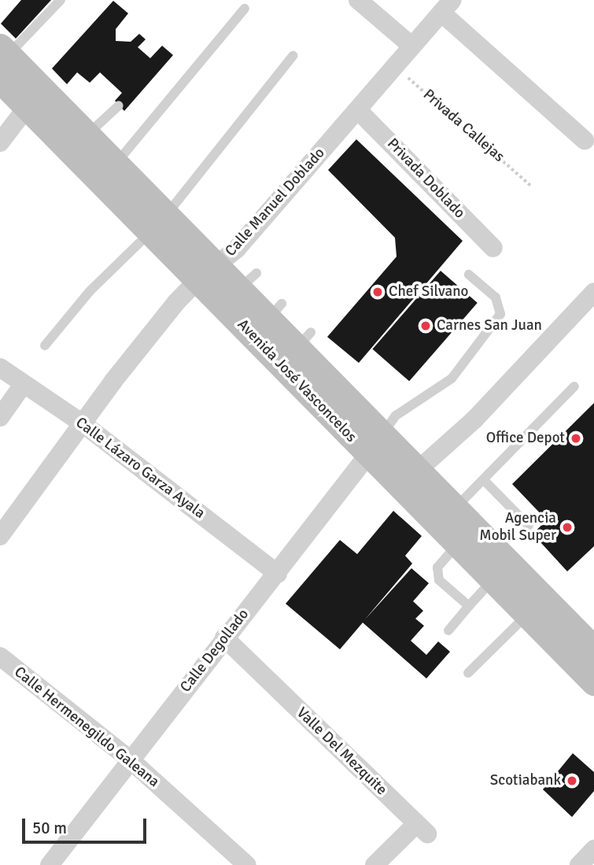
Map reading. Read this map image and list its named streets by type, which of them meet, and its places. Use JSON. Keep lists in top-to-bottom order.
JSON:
{
  "streets": {
    "main road": ["Avenida José Vasconcelos"],
    "street": [
      "Privada Doblado",
      "Calle Manuel Doblado",
      "Calle Lázaro Garza Ayala",
      "Calle Degollado",
      "Calle Hermenegildo Galeana",
      "Valle Del Mezquite"
    ],
    "path": ["Privada Callejas"]
  },
  "crossings": [
    ["Privada Callejas", "Calle Manuel Doblado"],
    ["Privada Doblado", "Calle Manuel Doblado"],
    ["Calle Manuel Doblado", "Avenida José Vasconcelos"],
    ["Calle Manuel Doblado", "Calle Lázaro Garza Ayala"],
    ["Avenida José Vasconcelos", "Calle Degollado"],
    ["Calle Lázaro Garza Ayala", "Calle Degollado"],
    ["Calle Degollado", "Calle Hermenegildo Galeana"],
    ["Calle Degollado", "Valle Del Mezquite"]
  ],
  "places": [
    "Chef Silvano",
    "Carnes San Juan",
    "Office Depot",
    "Agencia Mobil Super",
    "Scotiabank"
  ],
  "scale_bar": "50 m"
}
